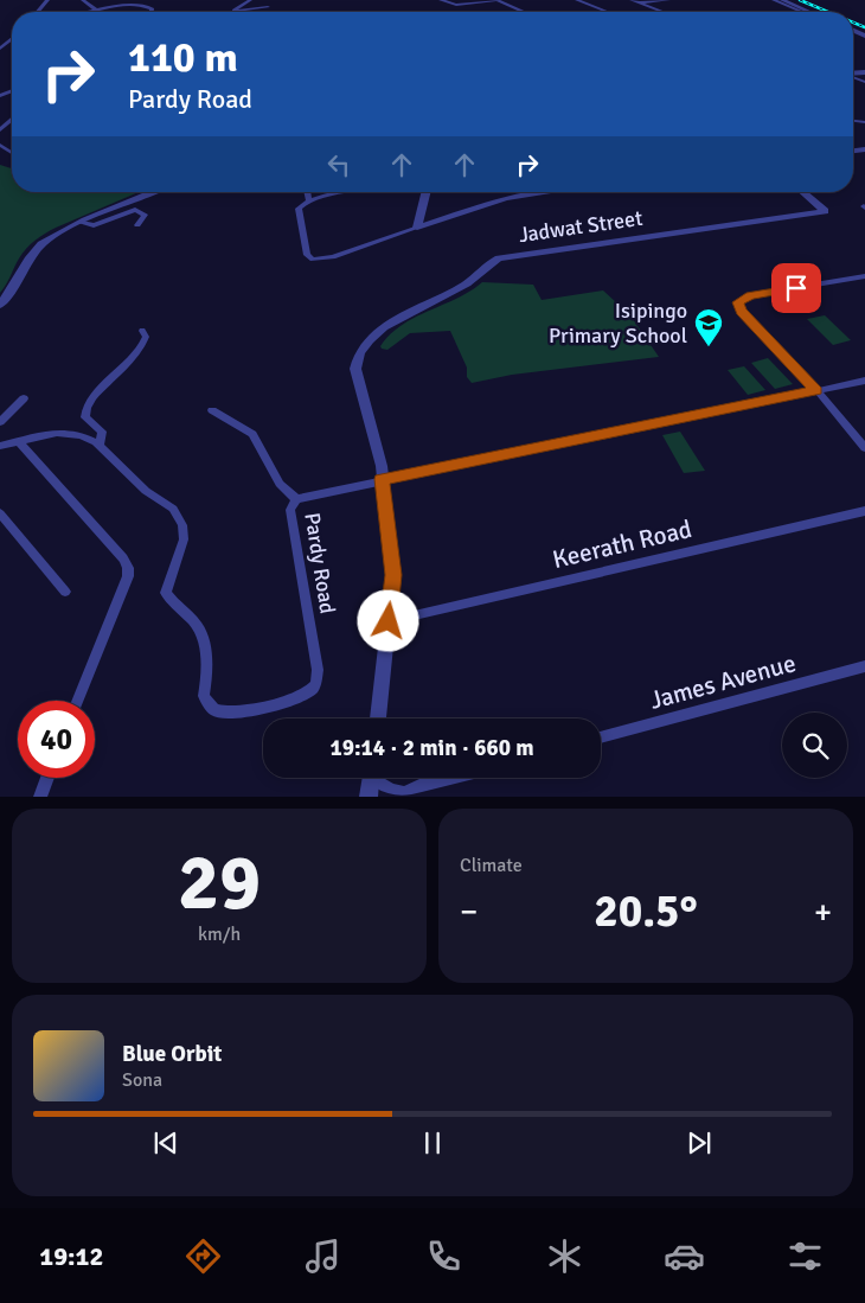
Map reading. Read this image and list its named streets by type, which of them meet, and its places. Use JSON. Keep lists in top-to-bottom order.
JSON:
{
  "streets": {
    "street": [
      "Jadwat Street",
      "Keerath Road",
      "Pardy Road",
      "James Avenue"
    ]
  },
  "crossings": [
    ["Jadwat Street", "Pardy Road"]
  ],
  "places": {
    "school or university": ["Isipingo Primary School"]
  },
  "page": {
    "turn": ["110 m", "Pardy Road"],
    "limit": "40",
    "trip": "19:14 · 2 min · 660 m",
    "tile": [
      ["29", "km/h"],
      "Climate"
    ],
    "heat": ["−", "20.5°", "+"],
    "song": ["Blue Orbit", "Sona"],
    "tabs": "19:12"
  }
}
